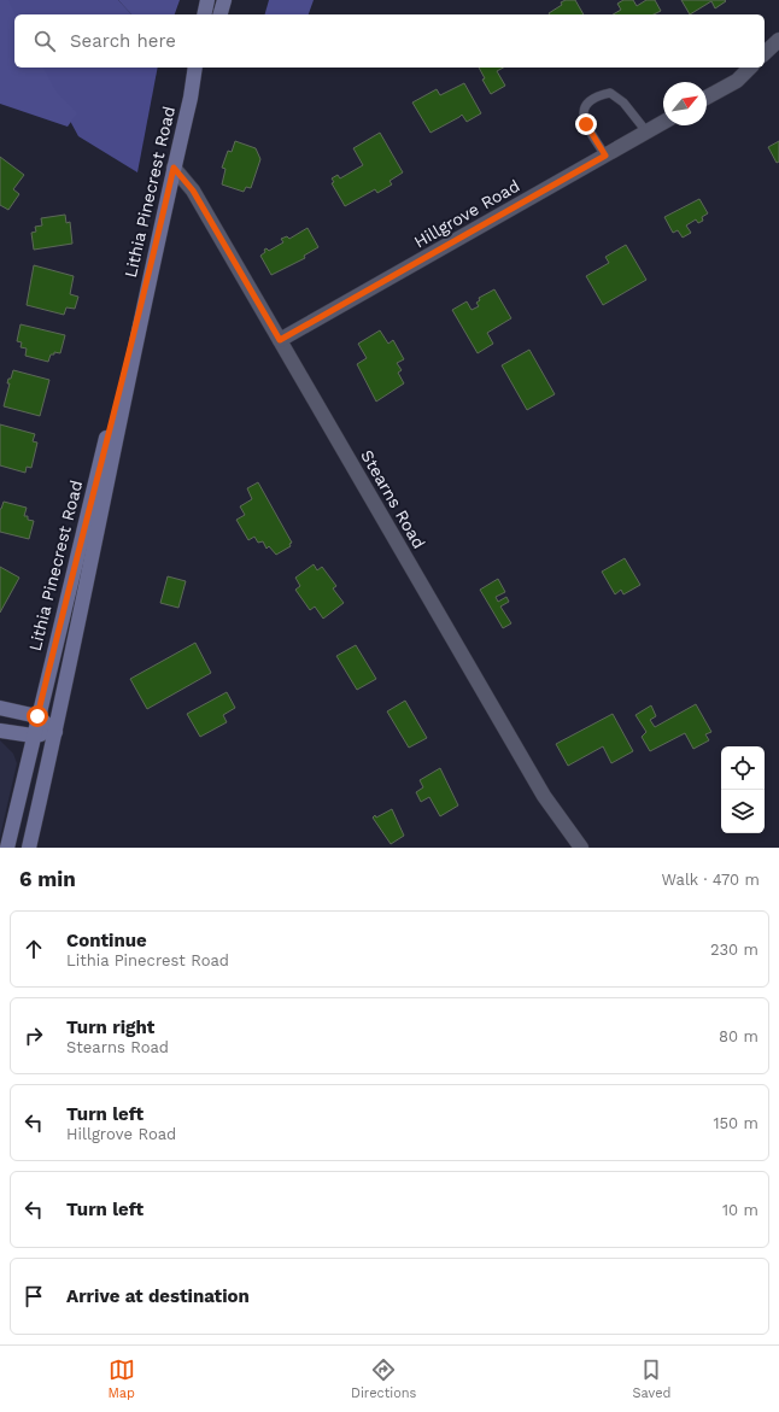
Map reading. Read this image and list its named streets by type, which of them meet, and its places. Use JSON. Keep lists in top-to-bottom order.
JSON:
{
  "streets": {
    "main road": ["Lithia Pinecrest Road"],
    "street": ["Hillgrove Road", "Stearns Road"]
  },
  "crossings": [
    ["Lithia Pinecrest Road", "Stearns Road"],
    ["Hillgrove Road", "Stearns Road"]
  ],
  "north": "top right",
  "page": {
    "search": "Search here",
    "heading": ["6 min", "Walk · 470 m"],
    "list": [
      ["Continue", "Lithia Pinecrest Road", "230 m"],
      ["Turn right", "Stearns Road", "80 m"],
      ["Turn left", "Hillgrove Road", "150 m"],
      ["Turn left", "10 m"],
      "Arrive at destination"
    ],
    "nav": ["Map", "Directions", "Saved"]
  }
}
